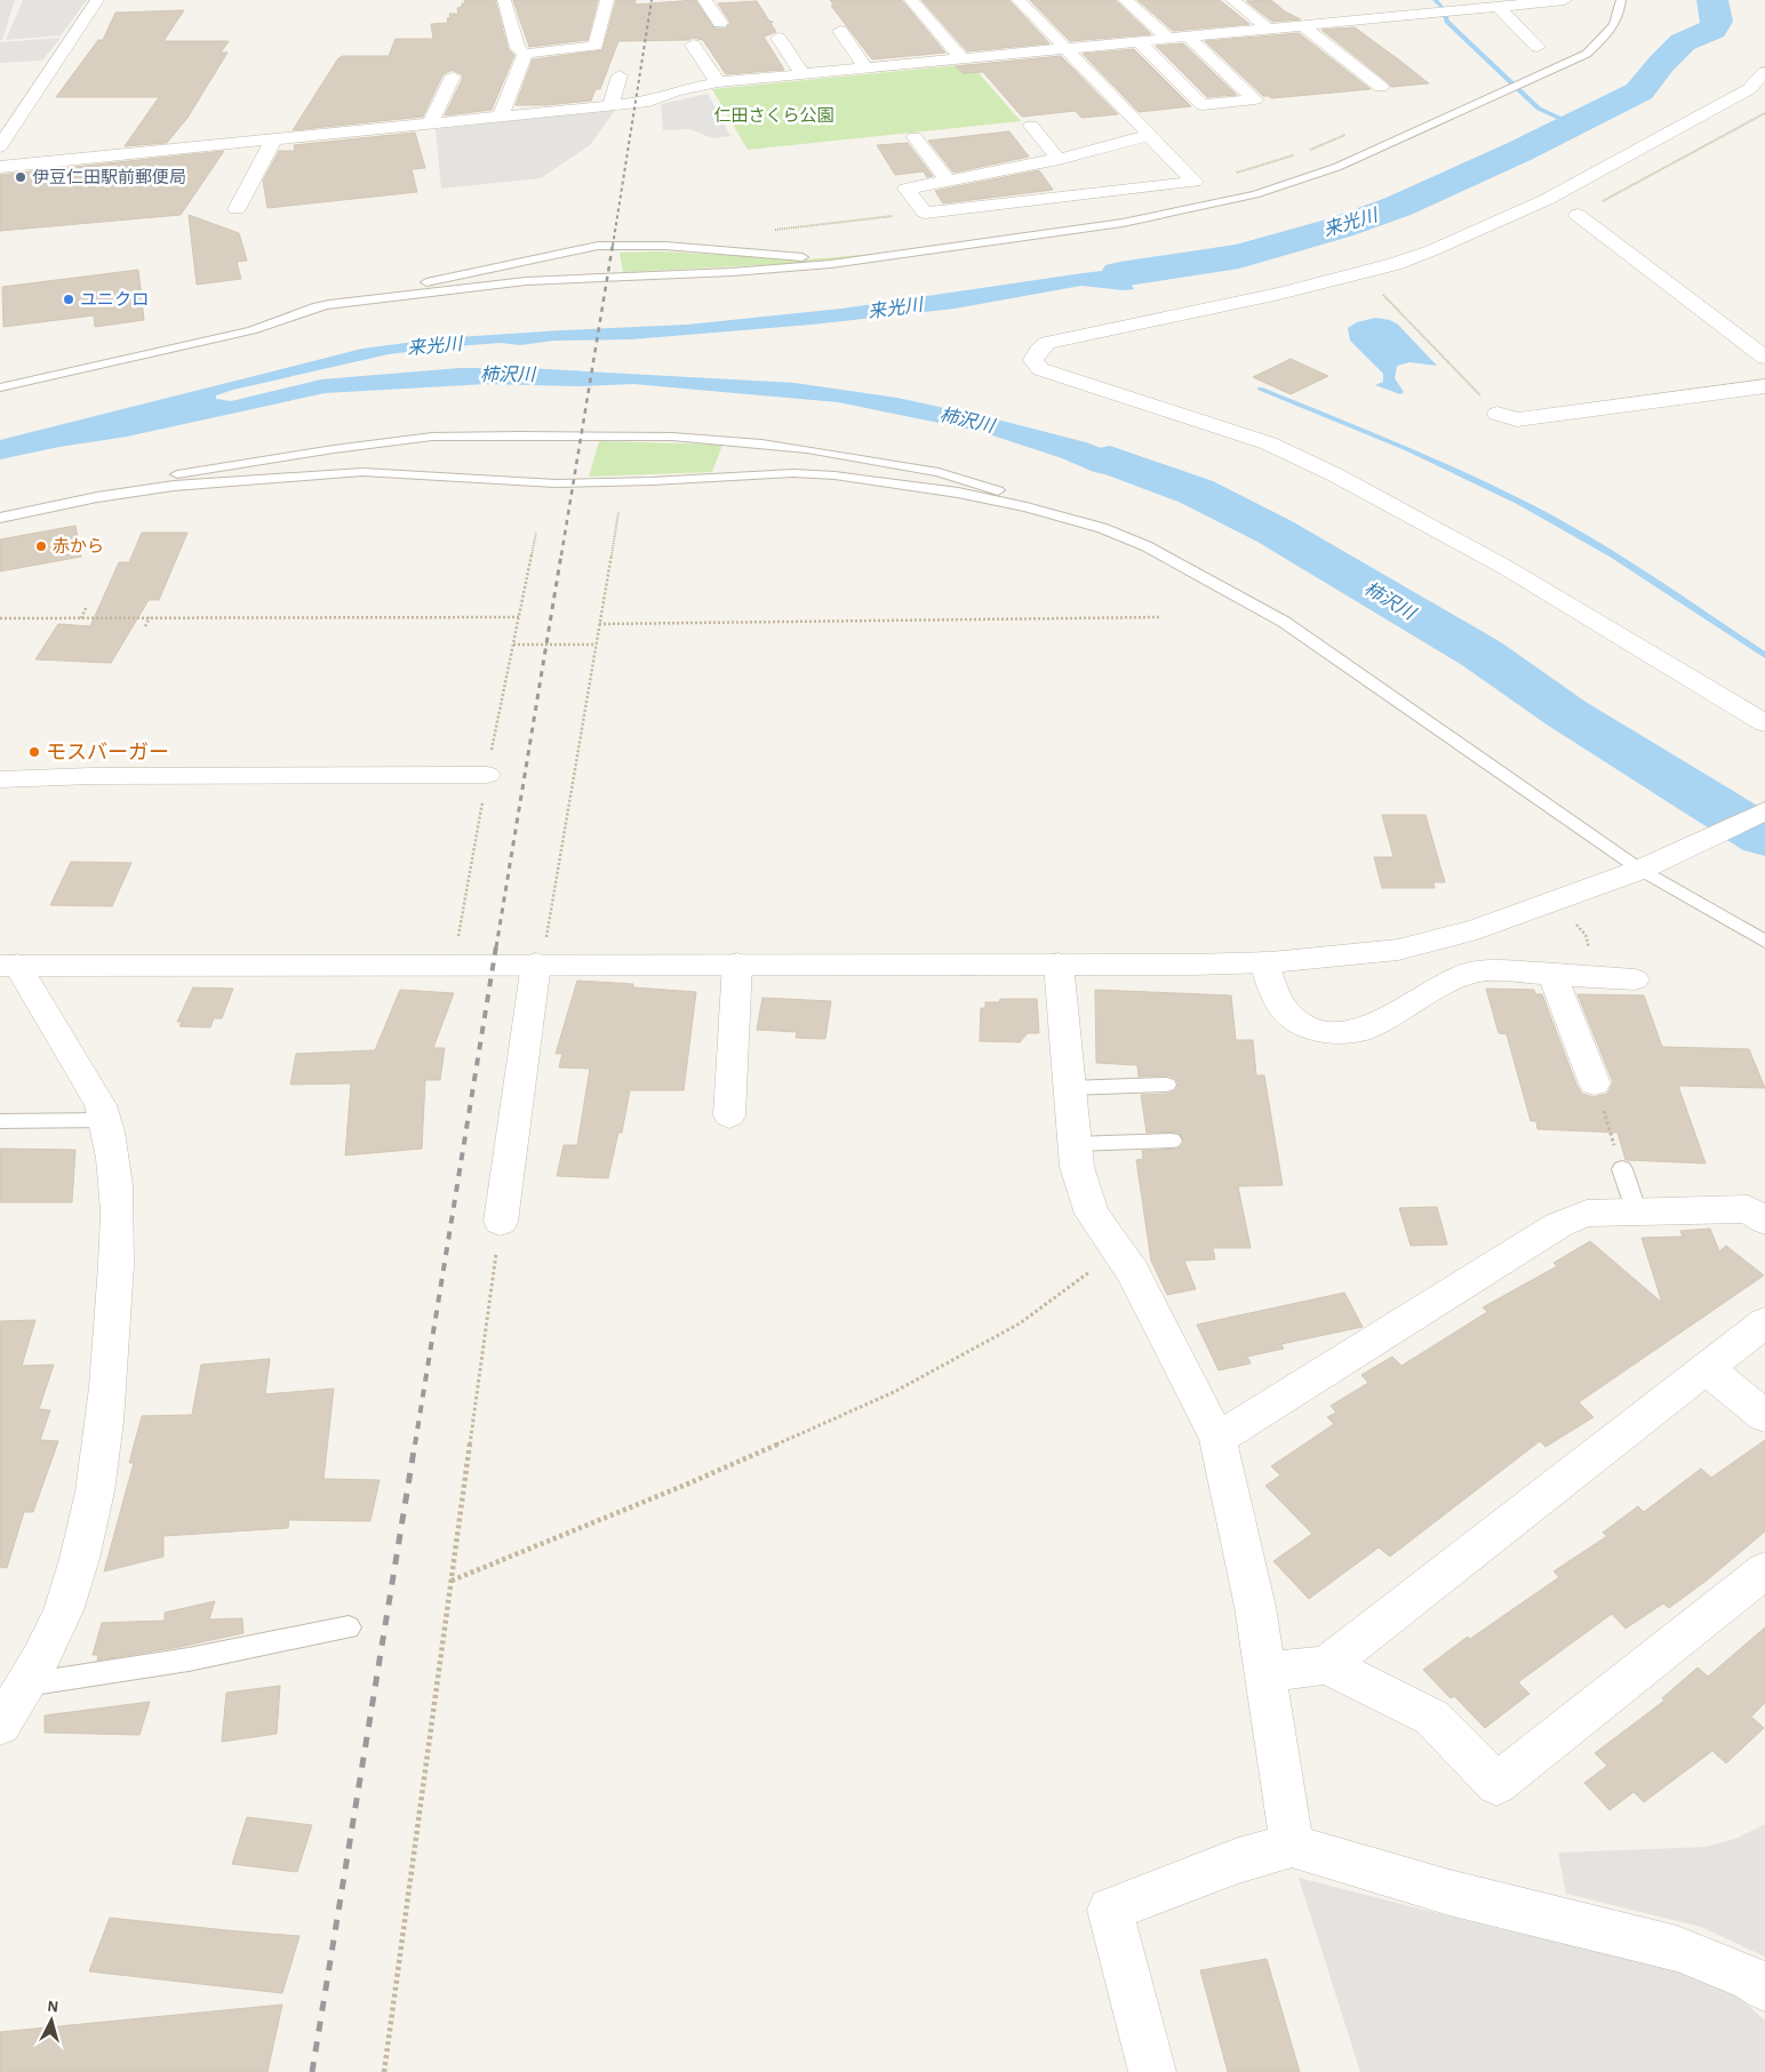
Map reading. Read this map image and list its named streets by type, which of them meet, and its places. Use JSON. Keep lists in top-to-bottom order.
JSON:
{
  "water": ["来光川", "柿沢川"],
  "parks": ["仁田さくら公園"],
  "places": [
    "伊豆仁田駅前郵便局",
    "ユニクロ",
    "赤から",
    "モスバーガー"
  ],
  "north": "top"
}
